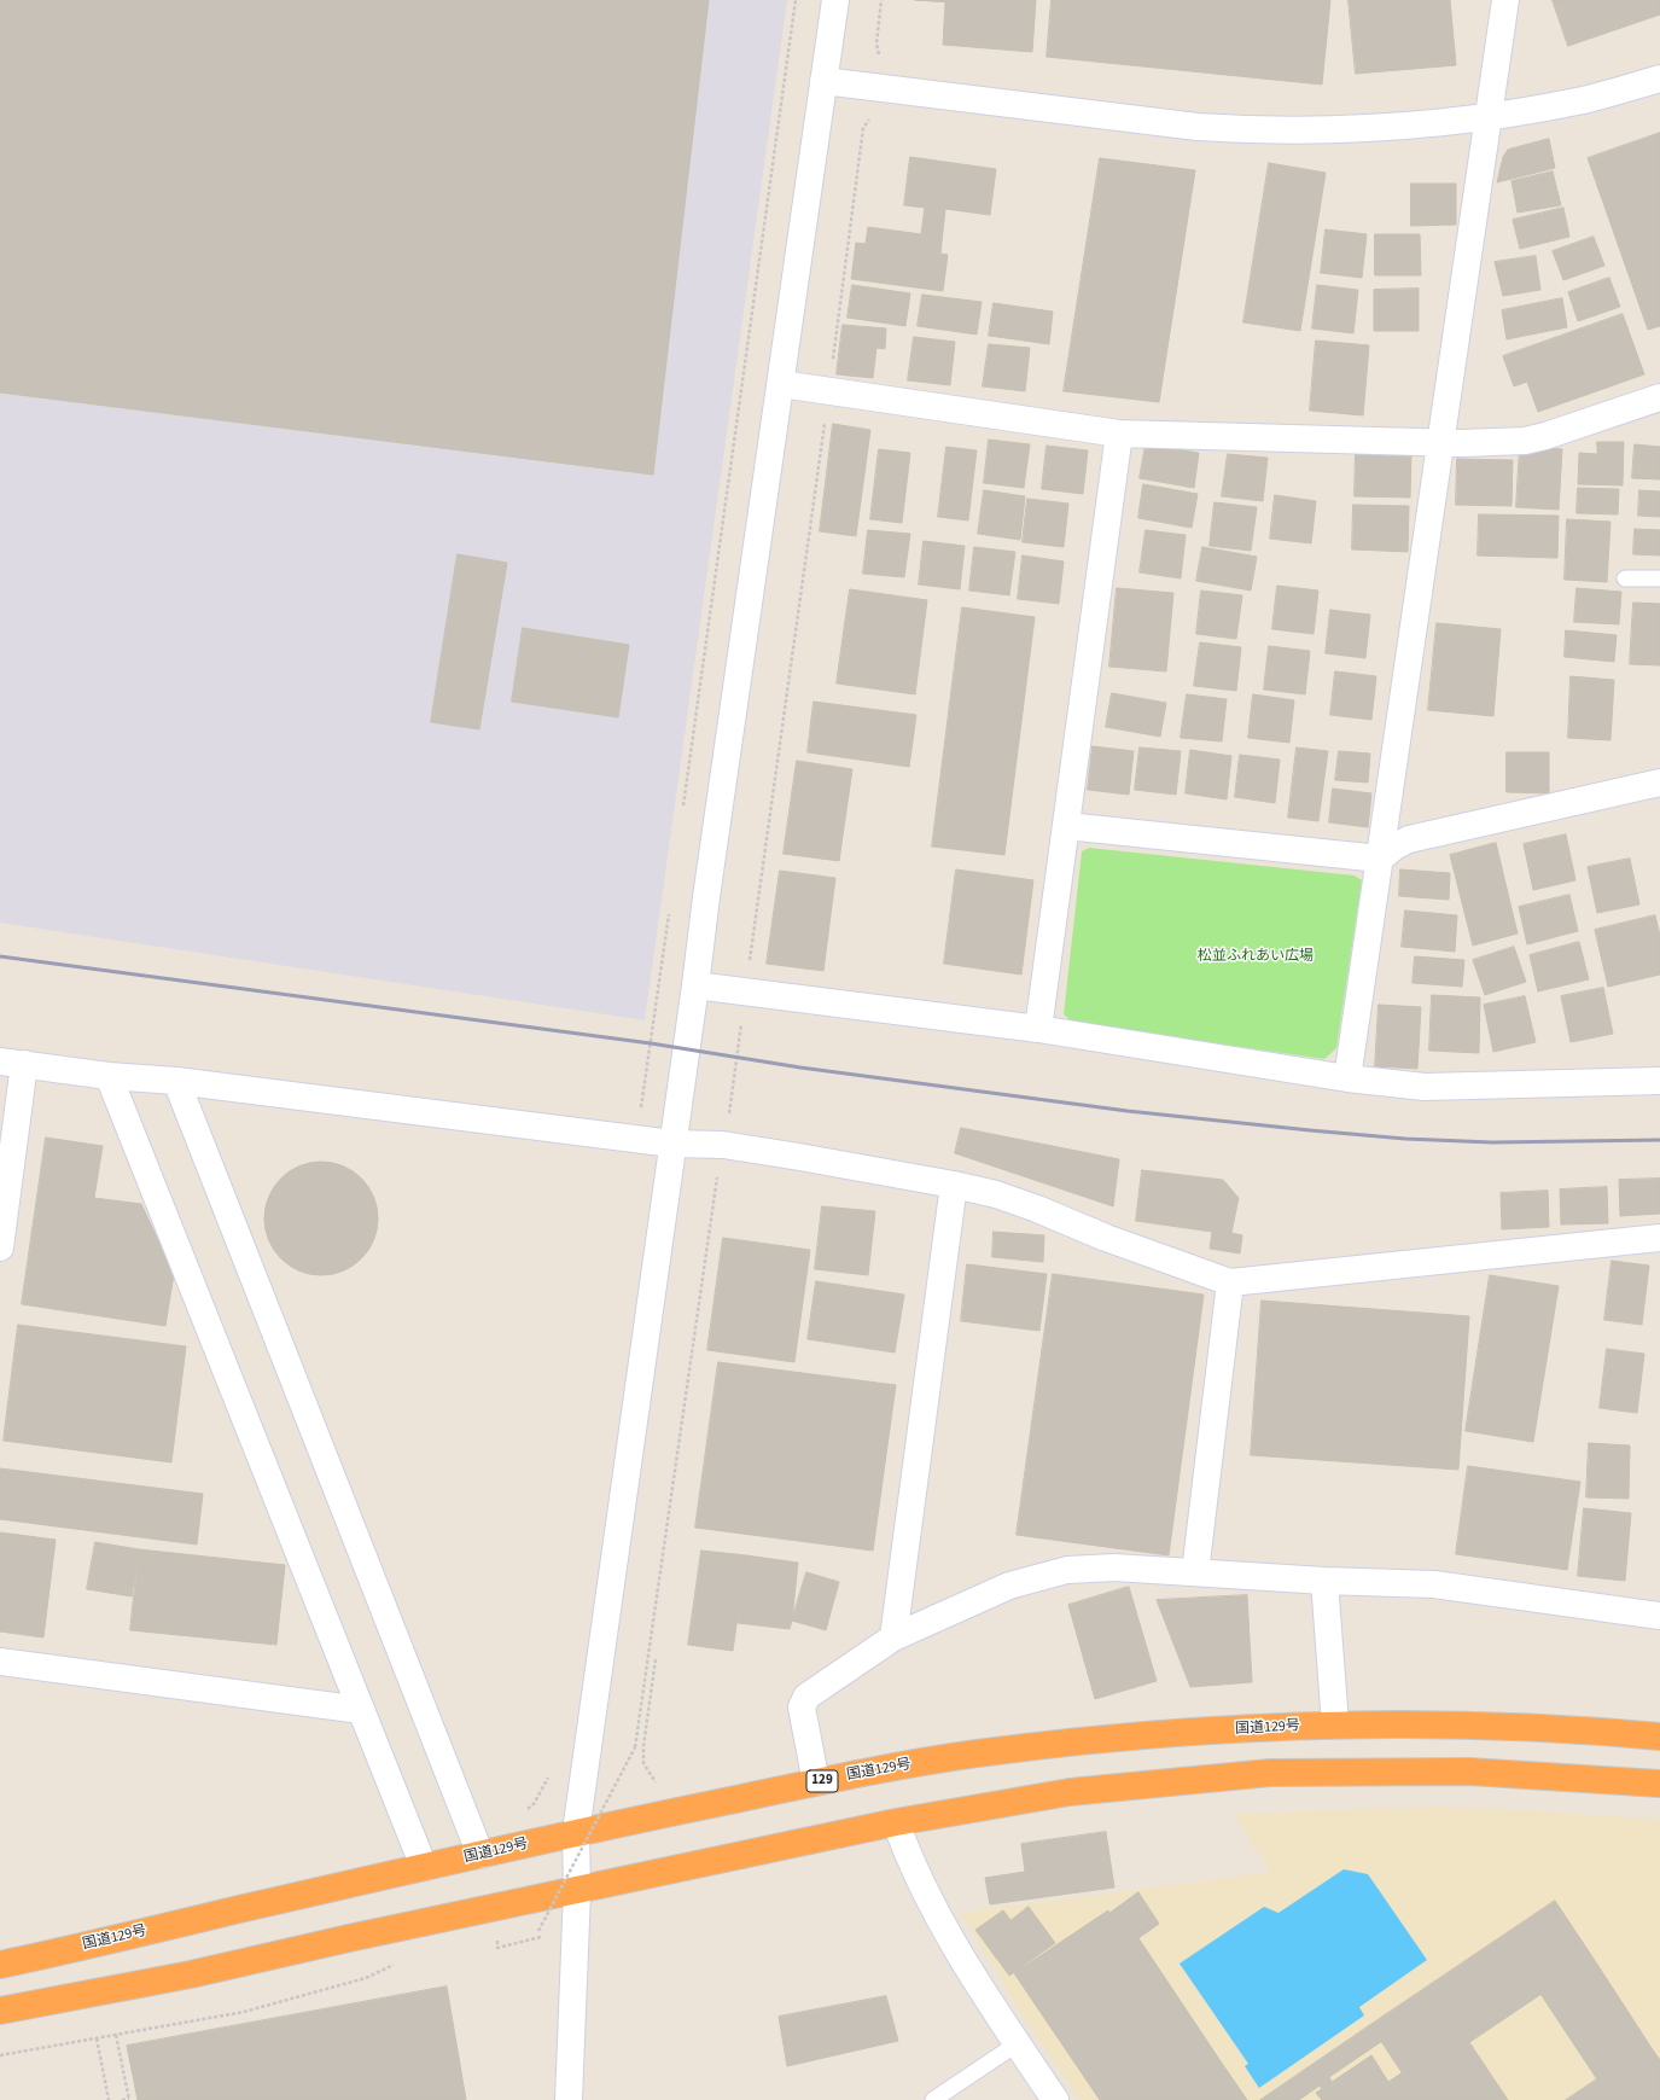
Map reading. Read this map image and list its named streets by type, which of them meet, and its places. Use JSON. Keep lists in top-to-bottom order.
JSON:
{
  "streets": {
    "highway": ["国道129号", "129"]
  },
  "parks": ["松並ふれあい広場"]
}
